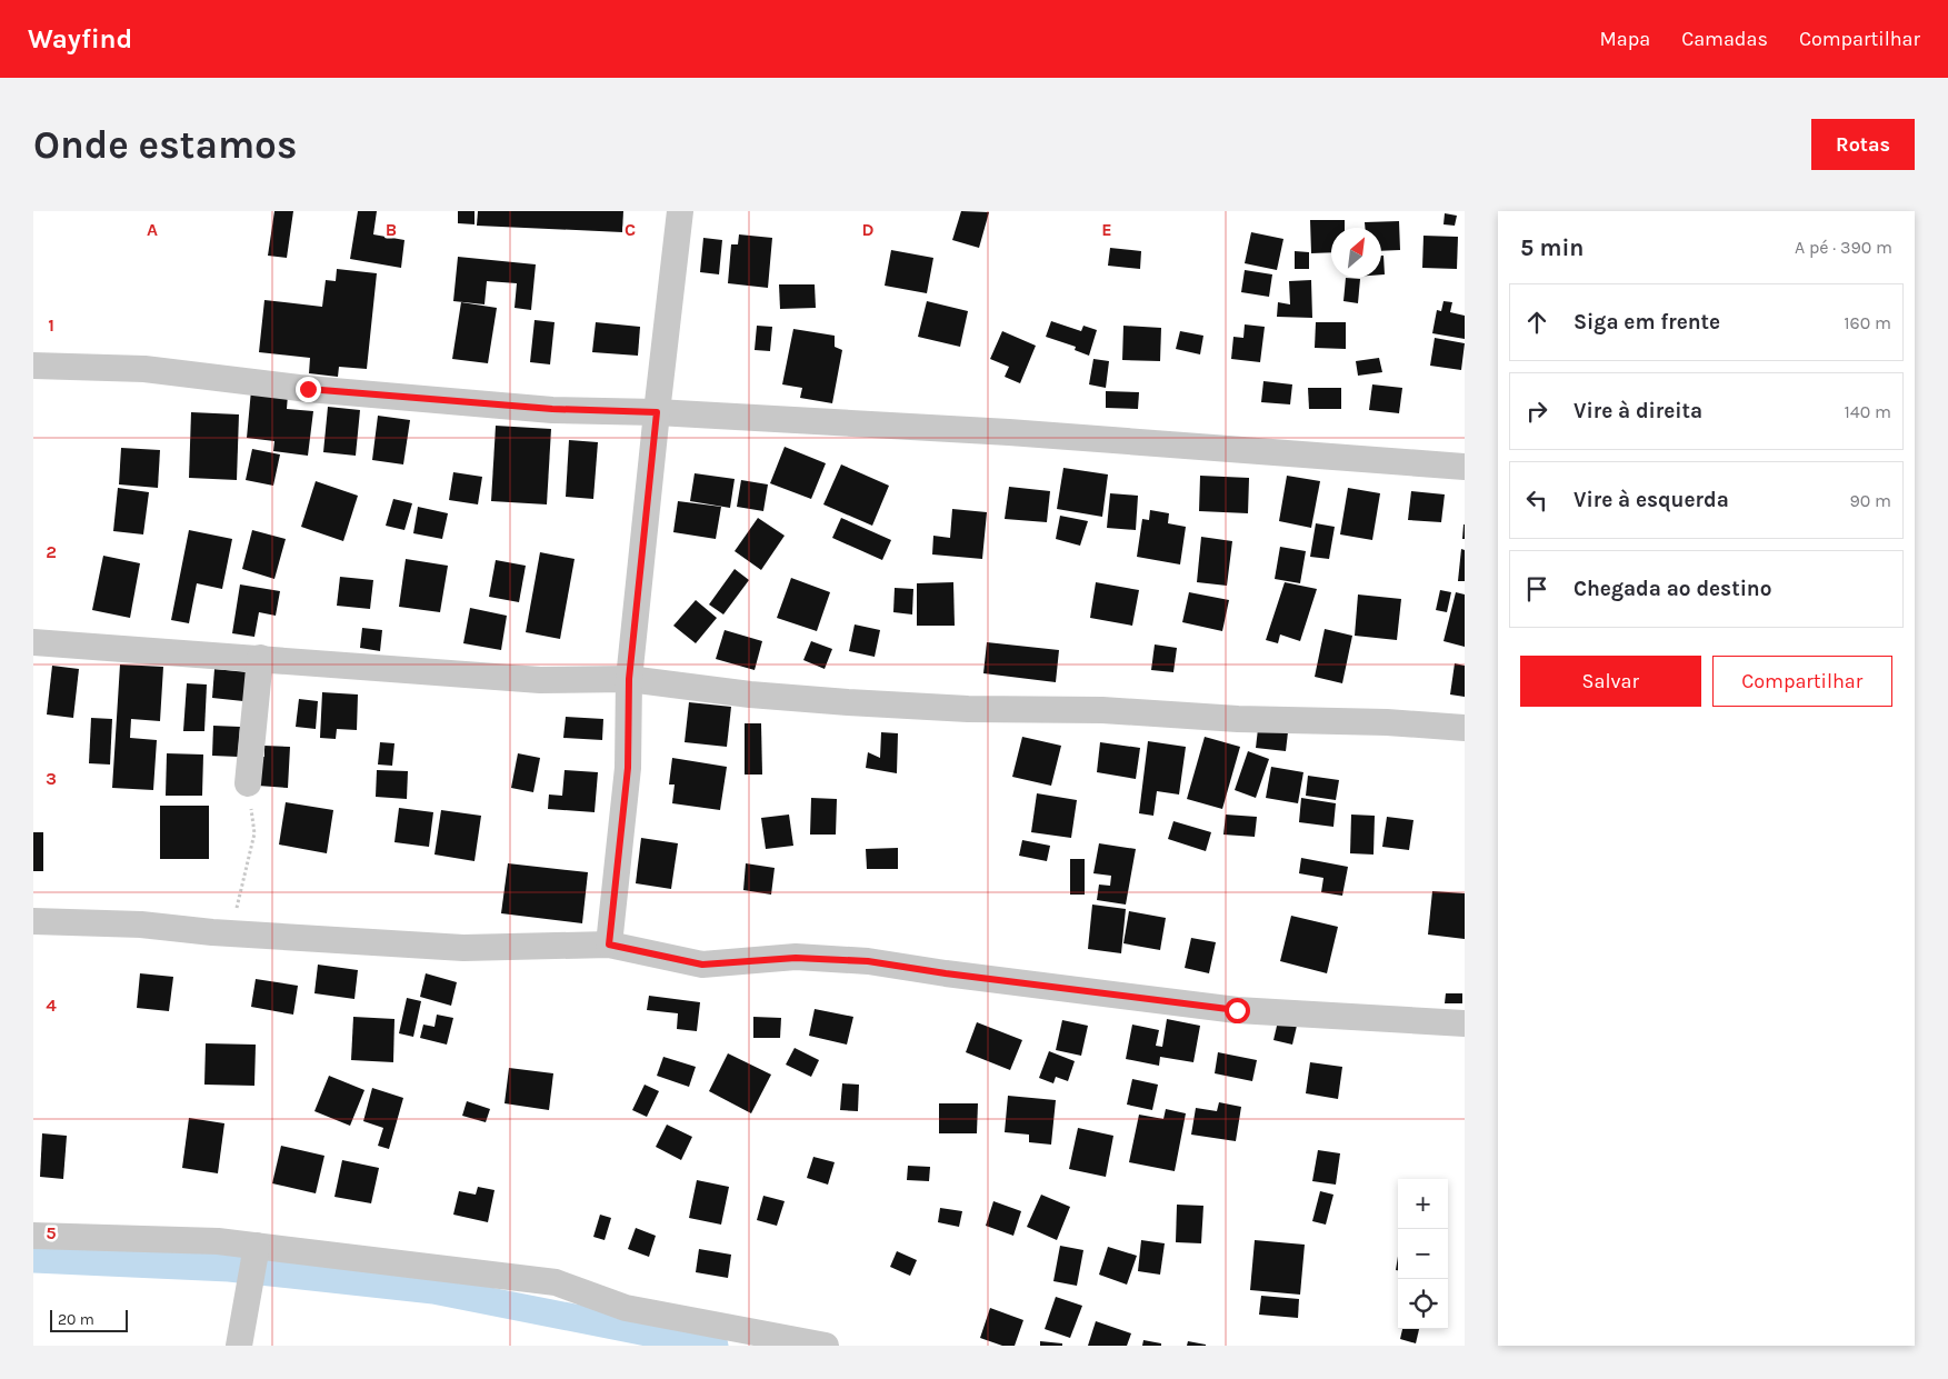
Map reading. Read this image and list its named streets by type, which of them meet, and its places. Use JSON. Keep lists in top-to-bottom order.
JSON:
{
  "scale_bar": "20 m",
  "north": "top right",
  "page": {
    "header": "Wayfind",
    "nav": ["Mapa", "Camadas", "Compartilhar"],
    "buttons": [
      "Rotas",
      ["Salvar", "Compartilhar"]
    ],
    "title": "Onde estamos",
    "heading": ["5 min", "A pé · 390 m"],
    "list": [
      ["Siga em frente", "160 m"],
      ["Vire à direita", "140 m"],
      ["Vire à esquerda", "90 m"],
      "Chegada ao destino"
    ],
    "map_buttons": ["+", "−"],
    "scale": "20 m"
  },
  "grid": {
    "columns": [
      "A",
      "B",
      "C",
      "D",
      "E"
    ],
    "rows": [
      "1",
      "2",
      "3",
      "4",
      "5"
    ]
  }
}
